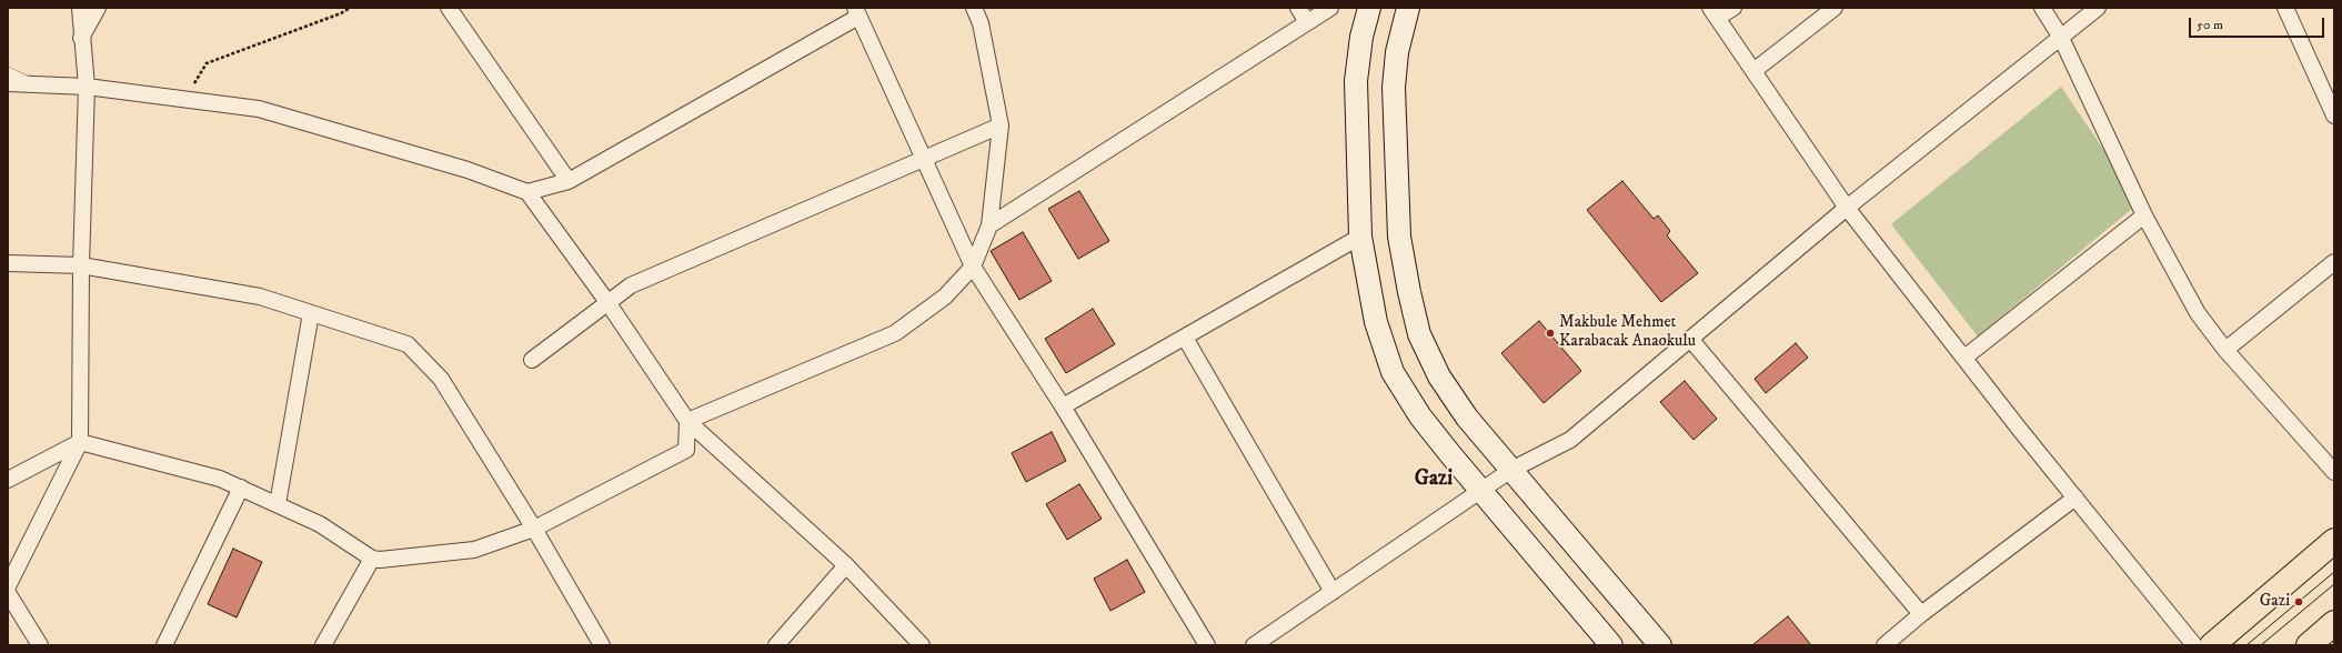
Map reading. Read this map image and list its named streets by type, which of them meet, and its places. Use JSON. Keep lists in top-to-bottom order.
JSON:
{
  "districts": ["Gazi"],
  "places": ["Makbule Mehmet Karabacak Anaokulu", "Gazi"],
  "scale_bar": "50 m"
}
